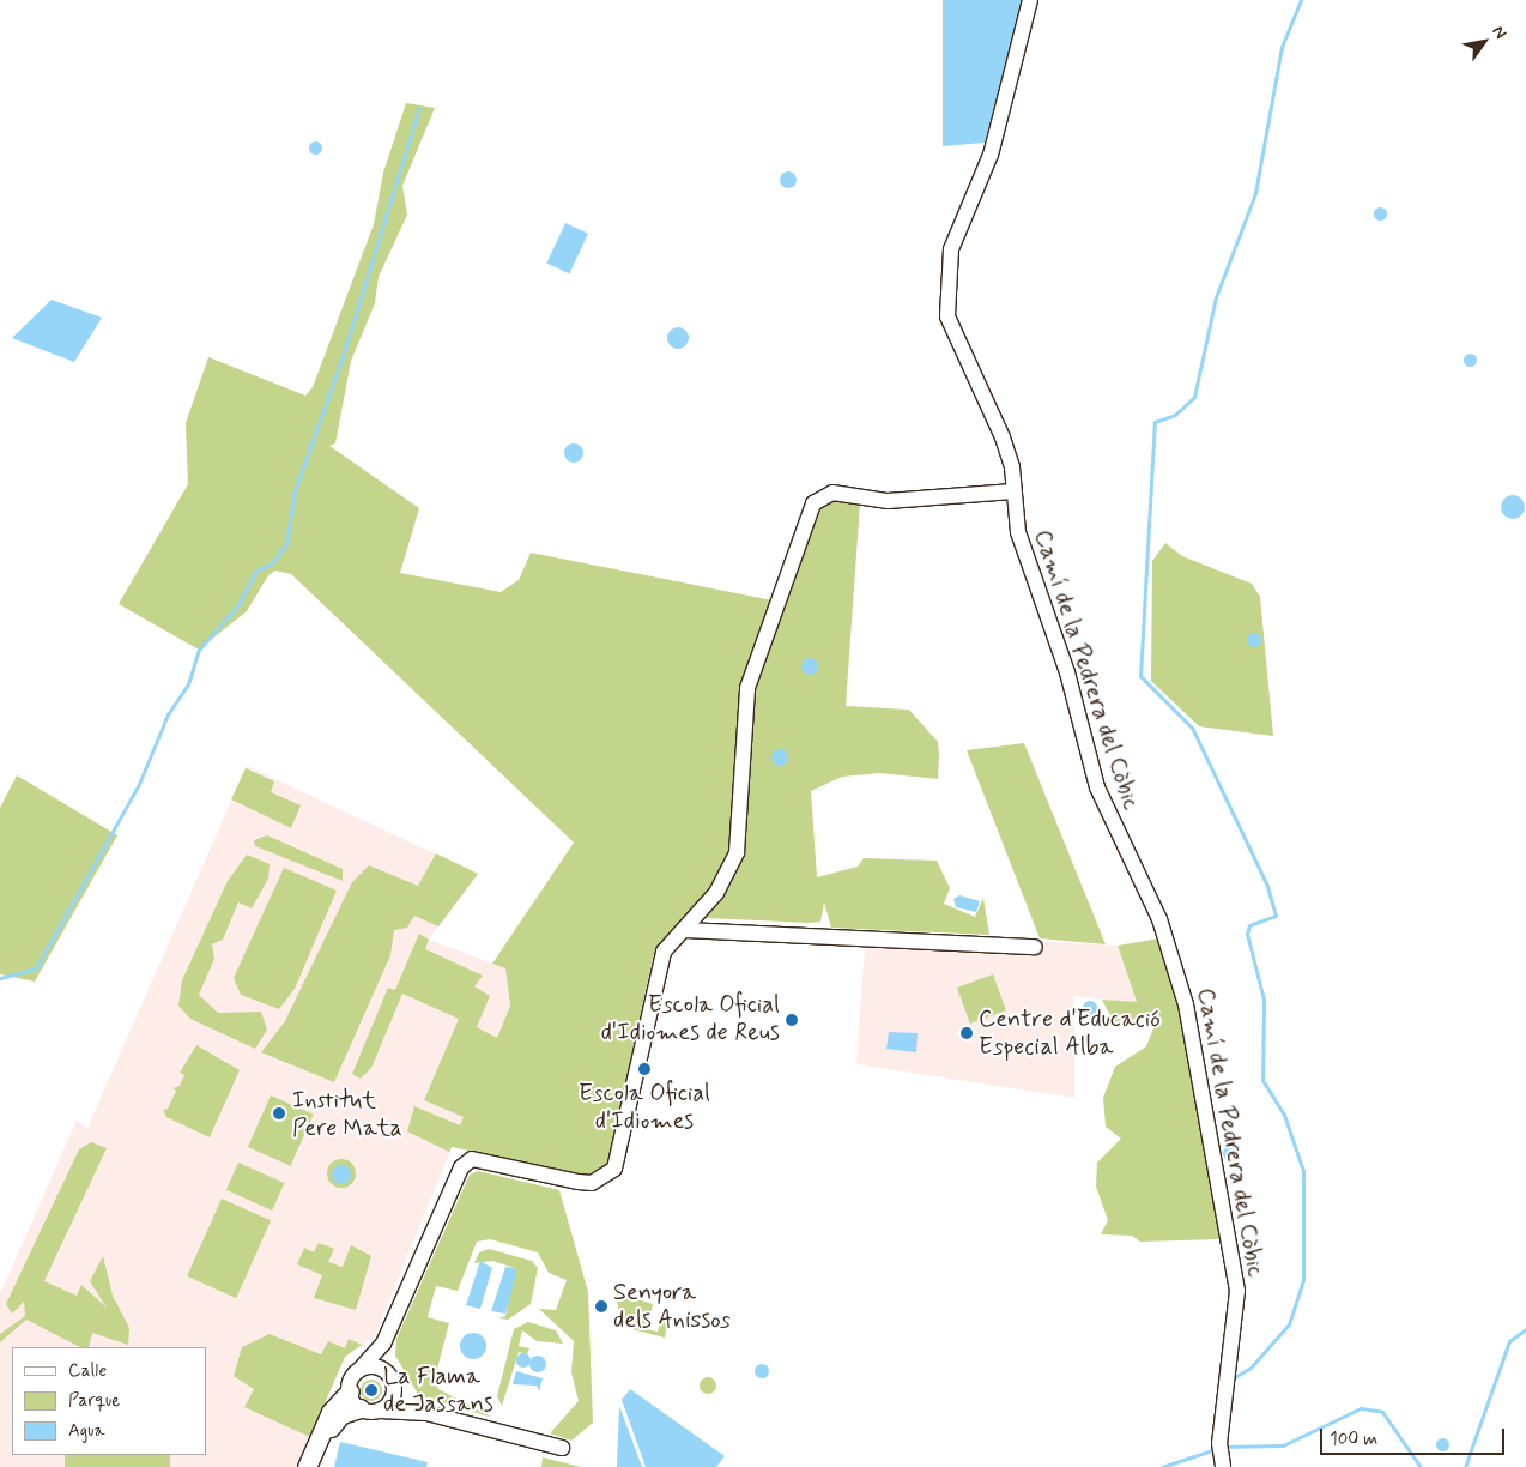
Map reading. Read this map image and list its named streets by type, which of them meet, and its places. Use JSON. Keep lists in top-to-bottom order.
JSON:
{
  "streets": {
    "street": ["Camí de la Pedrera del Còbic"]
  },
  "places": [
    "Escola Oficial d'Idiomes de Reus",
    "Centre d'Educació Especial Alba",
    "Escola Oficial d'Idiomes",
    "Institut Pere Mata",
    "Senyora dels Anissos",
    "La Flama de Jassans"
  ],
  "legend": ["Calle", "Parque", "Agua"],
  "scale_bar": "100 m",
  "north": "top right"
}
